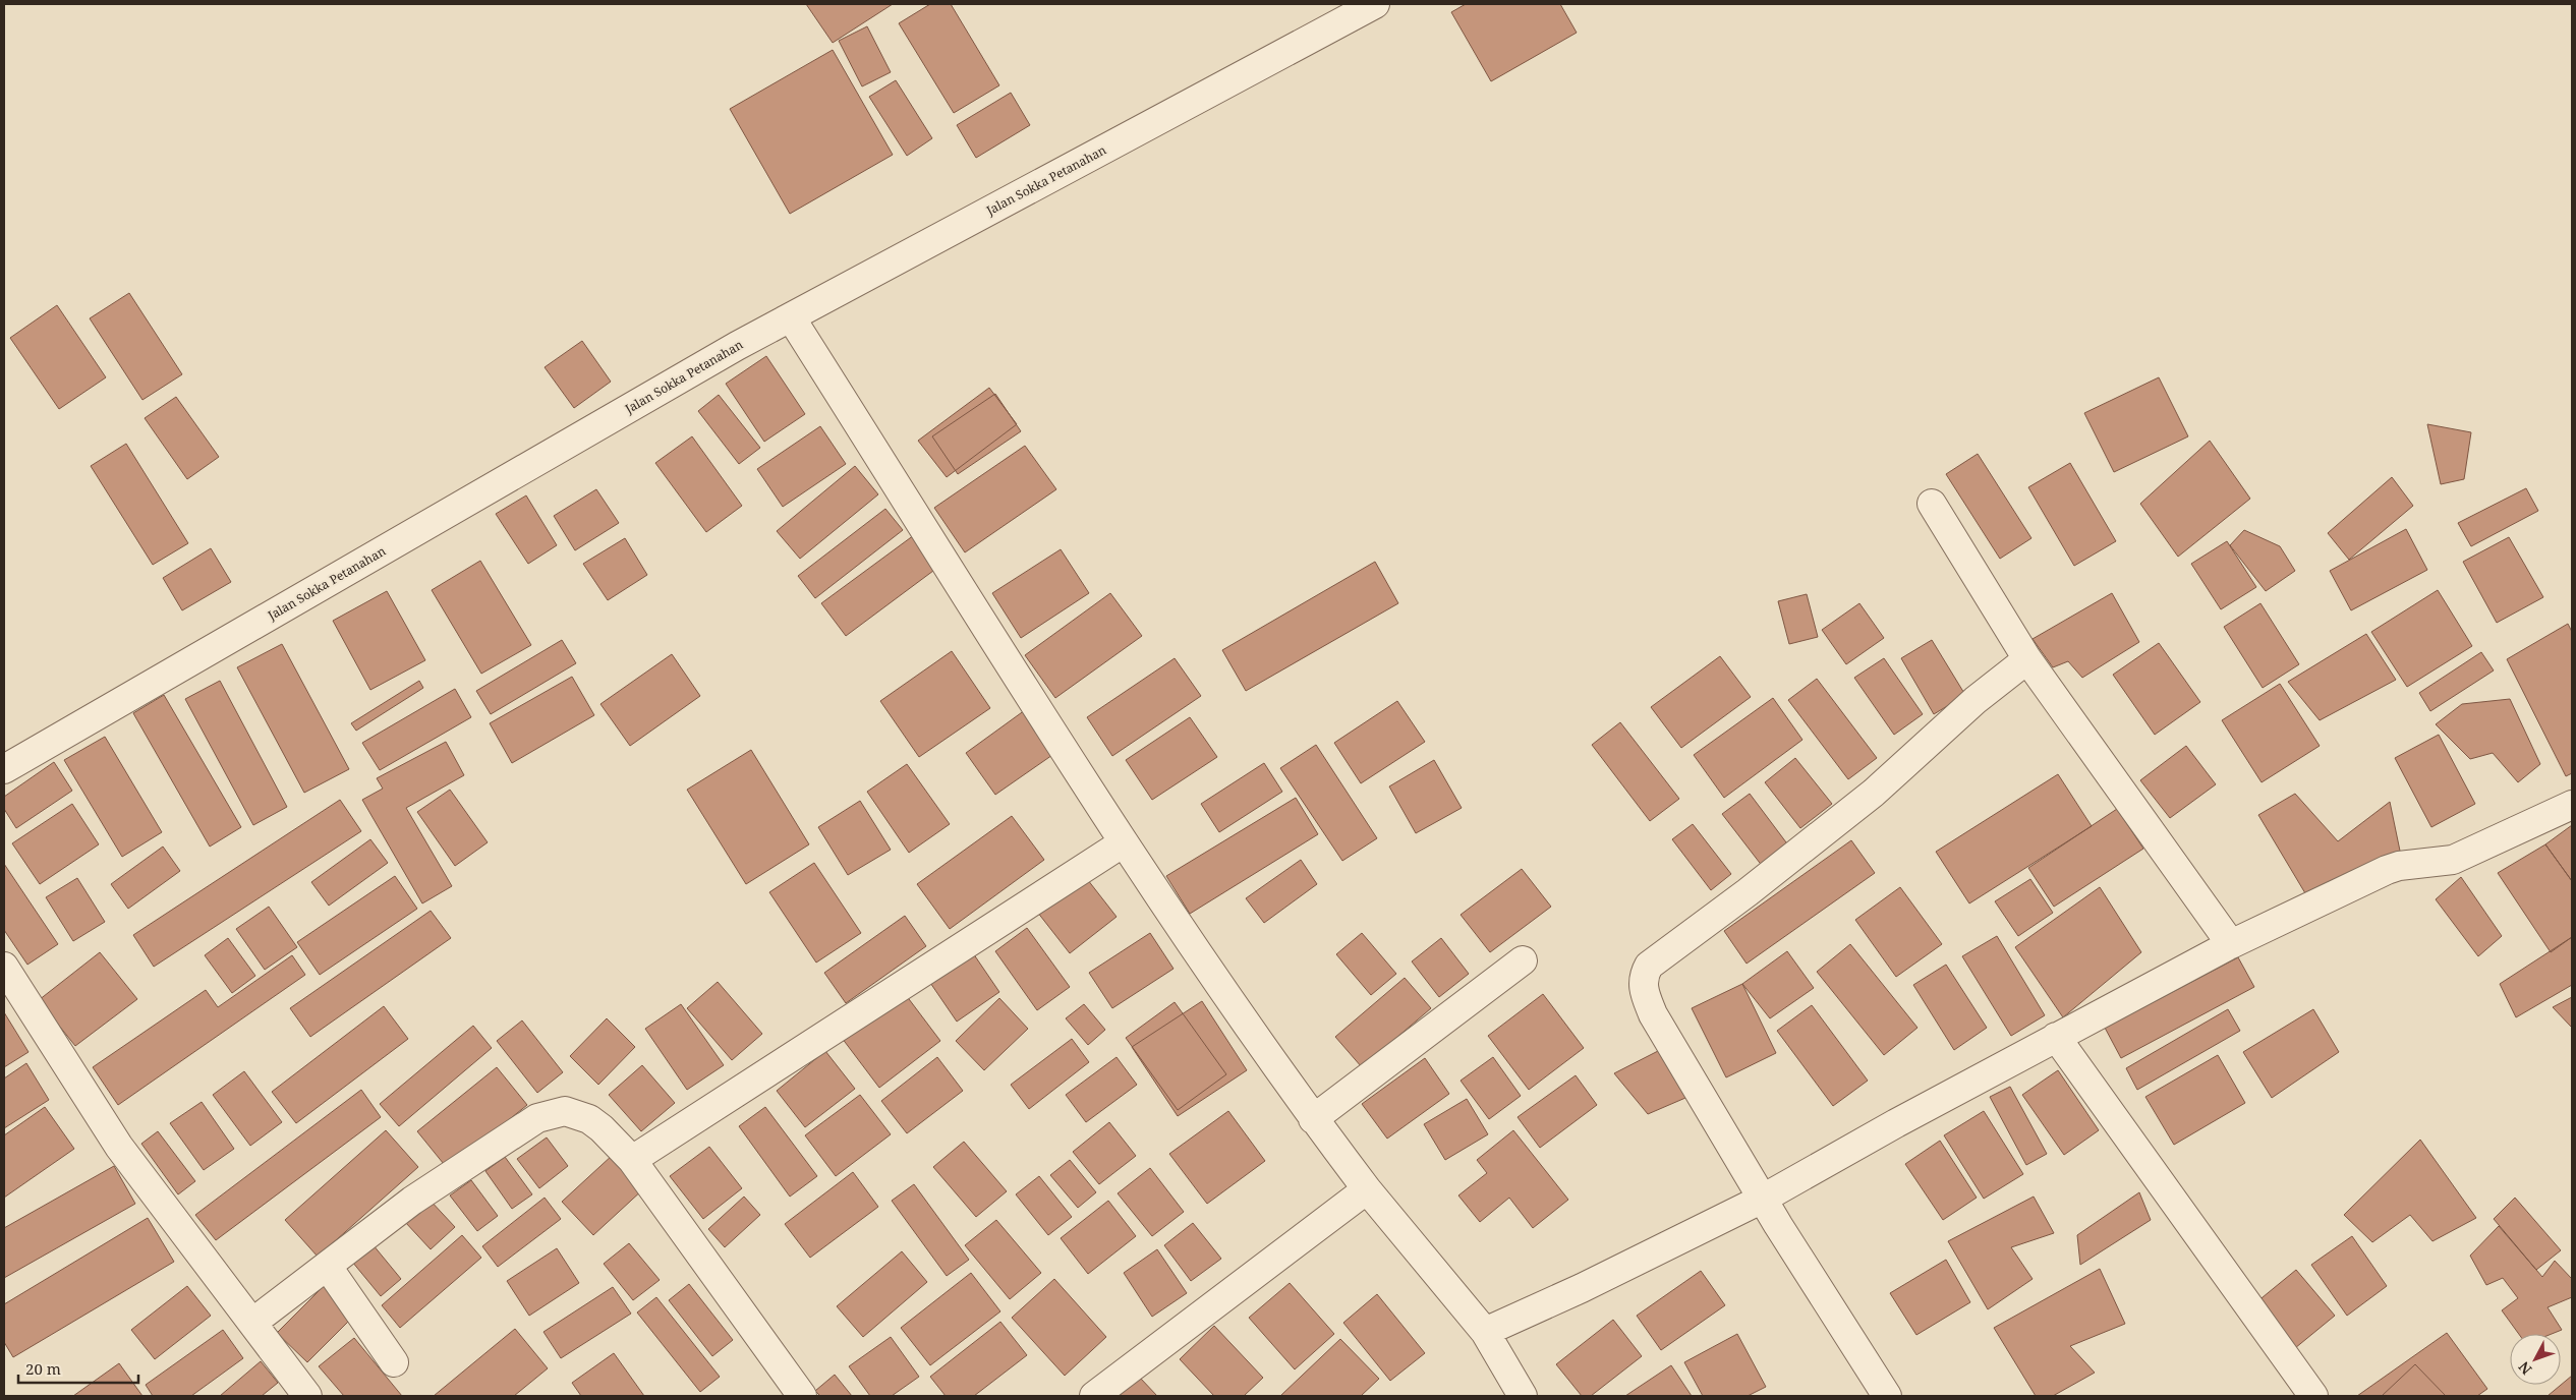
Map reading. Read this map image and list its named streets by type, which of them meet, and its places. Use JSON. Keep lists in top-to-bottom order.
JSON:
{
  "streets": {
    "street": ["Jalan Sokka Petanahan"]
  },
  "scale_bar": "20 m",
  "north": "bottom left"
}
